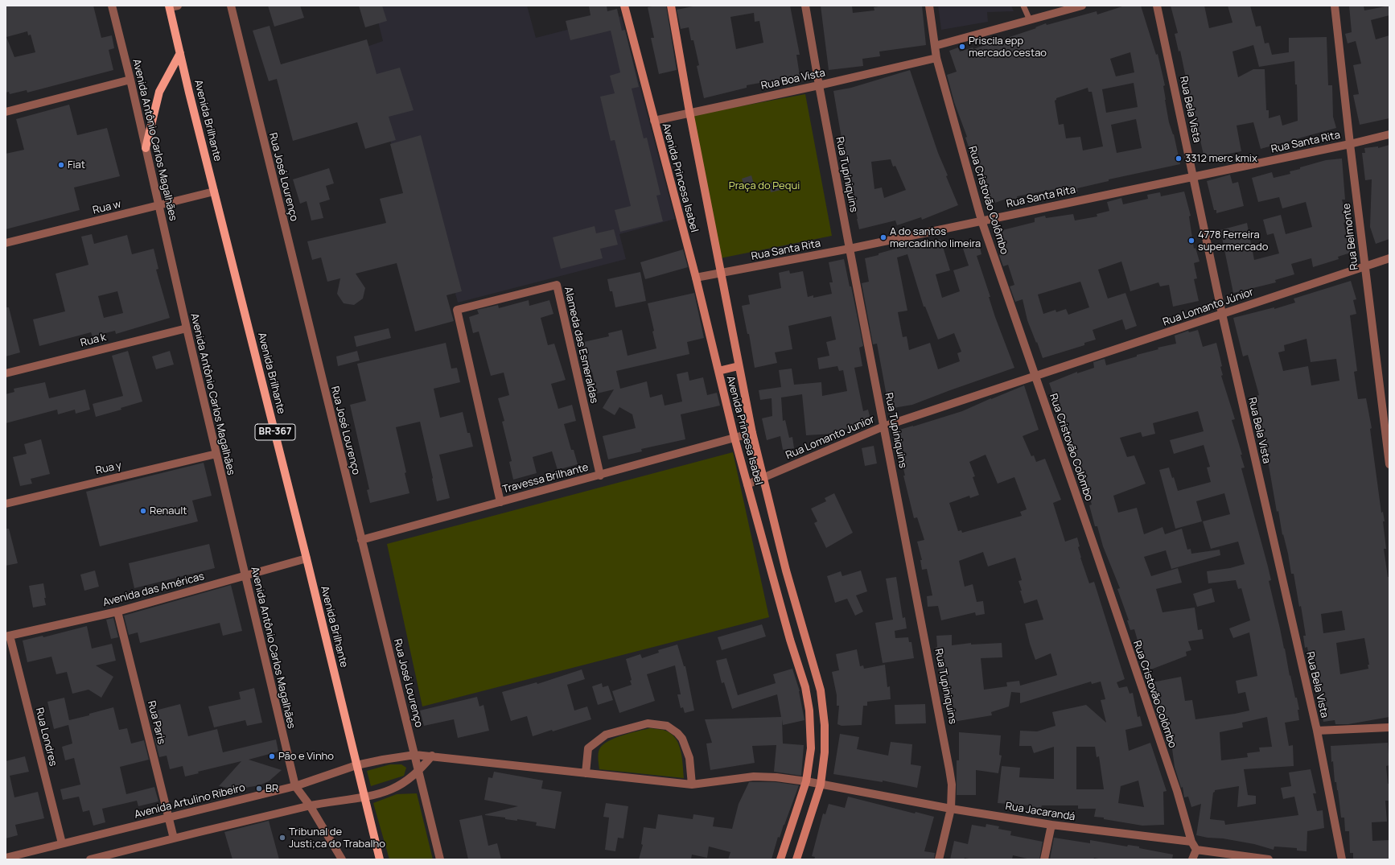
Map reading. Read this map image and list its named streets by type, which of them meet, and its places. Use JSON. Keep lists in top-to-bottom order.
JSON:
{
  "streets": {
    "main road": ["Avenida Brilhante", "Avenida Princesa Isabel", "BR-367"],
    "street": [
      "Rua Boa Vista",
      "Rua Bela Vista",
      "Avenida Antônio Carlos Magalhães",
      "Rua Santa Rita",
      "Rua Tupiniquins",
      "Rua José Lourenço",
      "Rua Cristovão Colômbo",
      "Rua w",
      "Rua Belmonte",
      "Rua Lomanto Júnior",
      "Rua k",
      "Alameda das Esmeraldas",
      "Rua Lomanto Junior",
      "Rua y",
      "Travessa Brilhante",
      "Avenida das Américas",
      "Rua Paris",
      "Rua Londres",
      "Avenida Artulino Ribeiro",
      "Rua Jacarandá"
    ]
  },
  "crossings": [
    ["Rua Boa Vista", "Rua Tupiniquins"],
    ["Rua Boa Vista", "Avenida Princesa Isabel"],
    ["Rua Boa Vista", "Rua Cristovão Colômbo"],
    ["Rua Bela Vista", "Rua Santa Rita"],
    ["Rua Bela Vista", "Rua Lomanto Júnior"],
    ["Avenida Brilhante", "Rua w"],
    ["Avenida Brilhante", "Avenida das Américas"],
    ["Avenida Brilhante", "Avenida Artulino Ribeiro"],
    ["Avenida Antônio Carlos Magalhães", "Rua w"],
    ["Avenida Antônio Carlos Magalhães", "Rua k"],
    ["Avenida Antônio Carlos Magalhães", "Rua y"],
    ["Avenida Antônio Carlos Magalhães", "Avenida das Américas"],
    ["Avenida Antônio Carlos Magalhães", "Avenida Artulino Ribeiro"],
    ["Rua Santa Rita", "Rua Tupiniquins"],
    ["Rua Santa Rita", "Avenida Princesa Isabel"],
    ["Rua Santa Rita", "Rua Cristovão Colômbo"],
    ["Rua Santa Rita", "Rua Belmonte"],
    ["Rua Tupiniquins", "Rua Lomanto Junior"],
    ["Rua Tupiniquins", "Rua Jacarandá"],
    ["Rua José Lourenço", "Travessa Brilhante"],
    ["Rua José Lourenço", "Avenida Artulino Ribeiro"],
    ["Avenida Princesa Isabel", "Rua Lomanto Junior"],
    ["Avenida Princesa Isabel", "Travessa Brilhante"],
    ["Avenida Princesa Isabel", "Rua Jacarandá"],
    ["Rua Cristovão Colômbo", "Rua Lomanto Júnior"],
    ["Rua Cristovão Colômbo", "Rua Lomanto Junior"],
    ["Rua Cristovão Colômbo", "Rua Jacarandá"],
    ["Rua Belmonte", "Rua Lomanto Júnior"],
    ["Rua Lomanto Júnior", "Rua Lomanto Junior"],
    ["Alameda das Esmeraldas", "Travessa Brilhante"],
    ["Avenida das Américas", "Rua Paris"],
    ["Avenida das Américas", "Rua Londres"],
    ["Rua Paris", "Avenida Artulino Ribeiro"],
    ["Rua Londres", "Avenida Artulino Ribeiro"],
    ["Avenida Artulino Ribeiro", "Rua Jacarandá"]
  ],
  "parks": ["Praça do Pequi"],
  "places": [
    "Priscila epp mercado cestao",
    "3312 merc kmix",
    "Fiat",
    "A do santos mercadinho limeira",
    "4778 Ferreira supermercado",
    "Renault",
    "Pão e Vinho",
    "BR",
    "Tribunal de Justi;ca do Trabalho"
  ]
}
